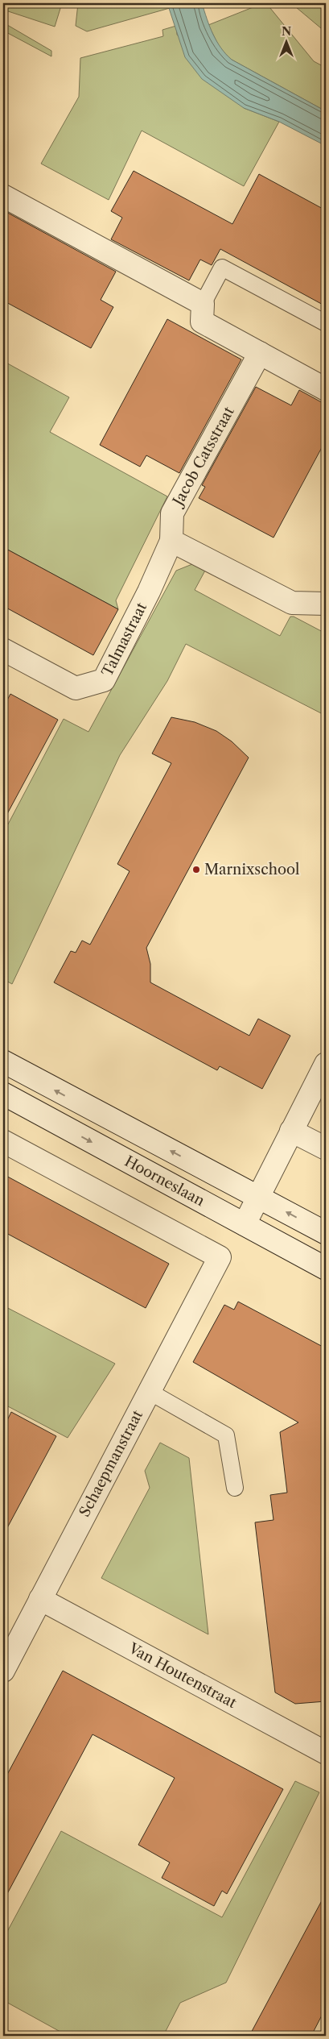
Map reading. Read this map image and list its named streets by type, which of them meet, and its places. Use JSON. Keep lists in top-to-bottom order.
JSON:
{
  "streets": {
    "street": [
      "Jacob Catsstraat",
      "Talmastraat",
      "Hoorneslaan",
      "Schaepmanstraat",
      "Van Houtenstraat"
    ]
  },
  "crossings": [
    ["Jacob Catsstraat", "Talmastraat"],
    ["Schaepmanstraat", "Van Houtenstraat"]
  ],
  "places": ["Marnixschool"],
  "north": "top"
}
